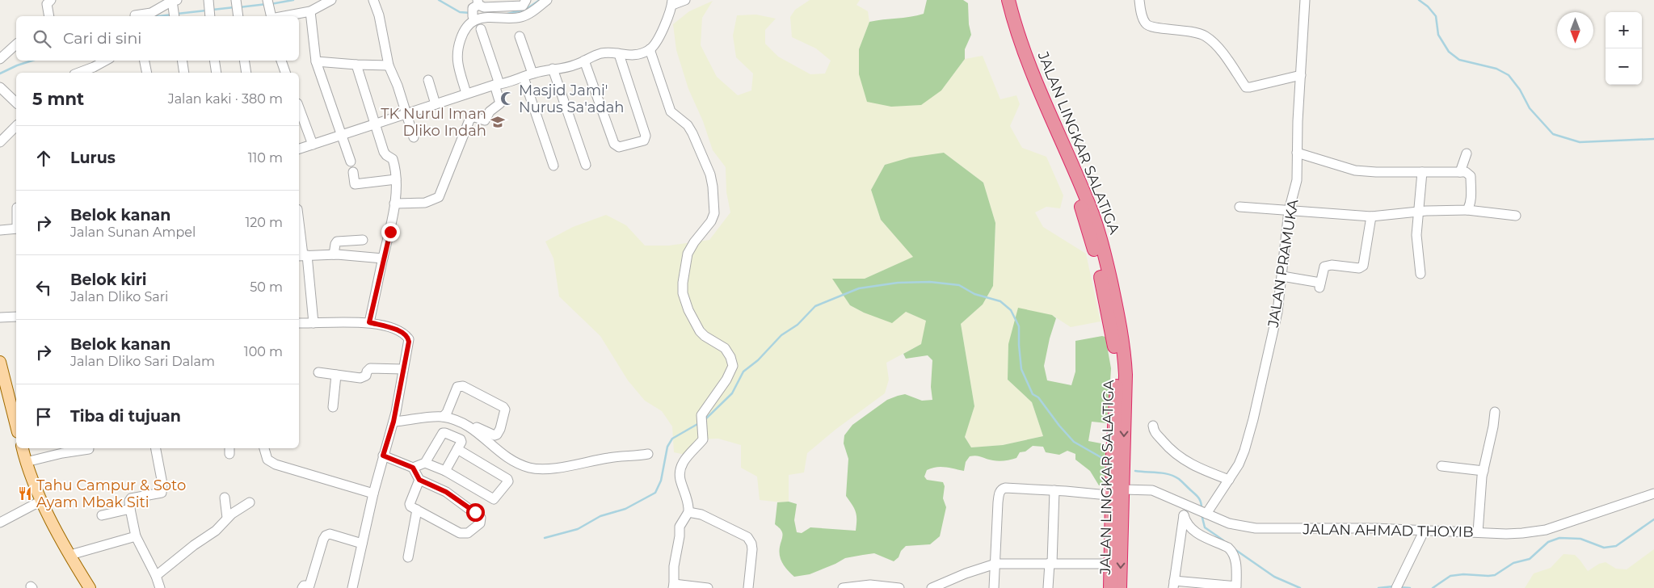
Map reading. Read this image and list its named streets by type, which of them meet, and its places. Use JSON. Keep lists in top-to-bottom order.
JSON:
{
  "streets": {
    "highway": ["JALAN LINGKAR SALATIGA"],
    "street": ["JALAN PRAMUKA", "JALAN AHMAD THOYIB"]
  },
  "crossings": [
    ["JALAN LINGKAR SALATIGA", "JALAN AHMAD THOYIB"],
    ["JALAN PRAMUKA", "JALAN AHMAD THOYIB"]
  ],
  "places": {
    "mosque": ["Masjid Jami' Nurus Sa'adah"],
    "school or university": ["TK Nurul Iman Dliko Indah"],
    "restaurant": ["Tahu Campur & Soto Ayam Mbak Siti"]
  },
  "north": "bottom",
  "page": {
    "map_buttons": ["+", "−"],
    "search": "Cari di sini",
    "heading": ["5 mnt", "Jalan kaki · 380 m"],
    "list": [
      ["Lurus", "110 m"],
      ["Belok kanan", "Jalan Sunan Ampel", "120 m"],
      ["Belok kiri", "Jalan Dliko Sari", "50 m"],
      ["Belok kanan", "Jalan Dliko Sari Dalam", "100 m"],
      "Tiba di tujuan"
    ]
  }
}
